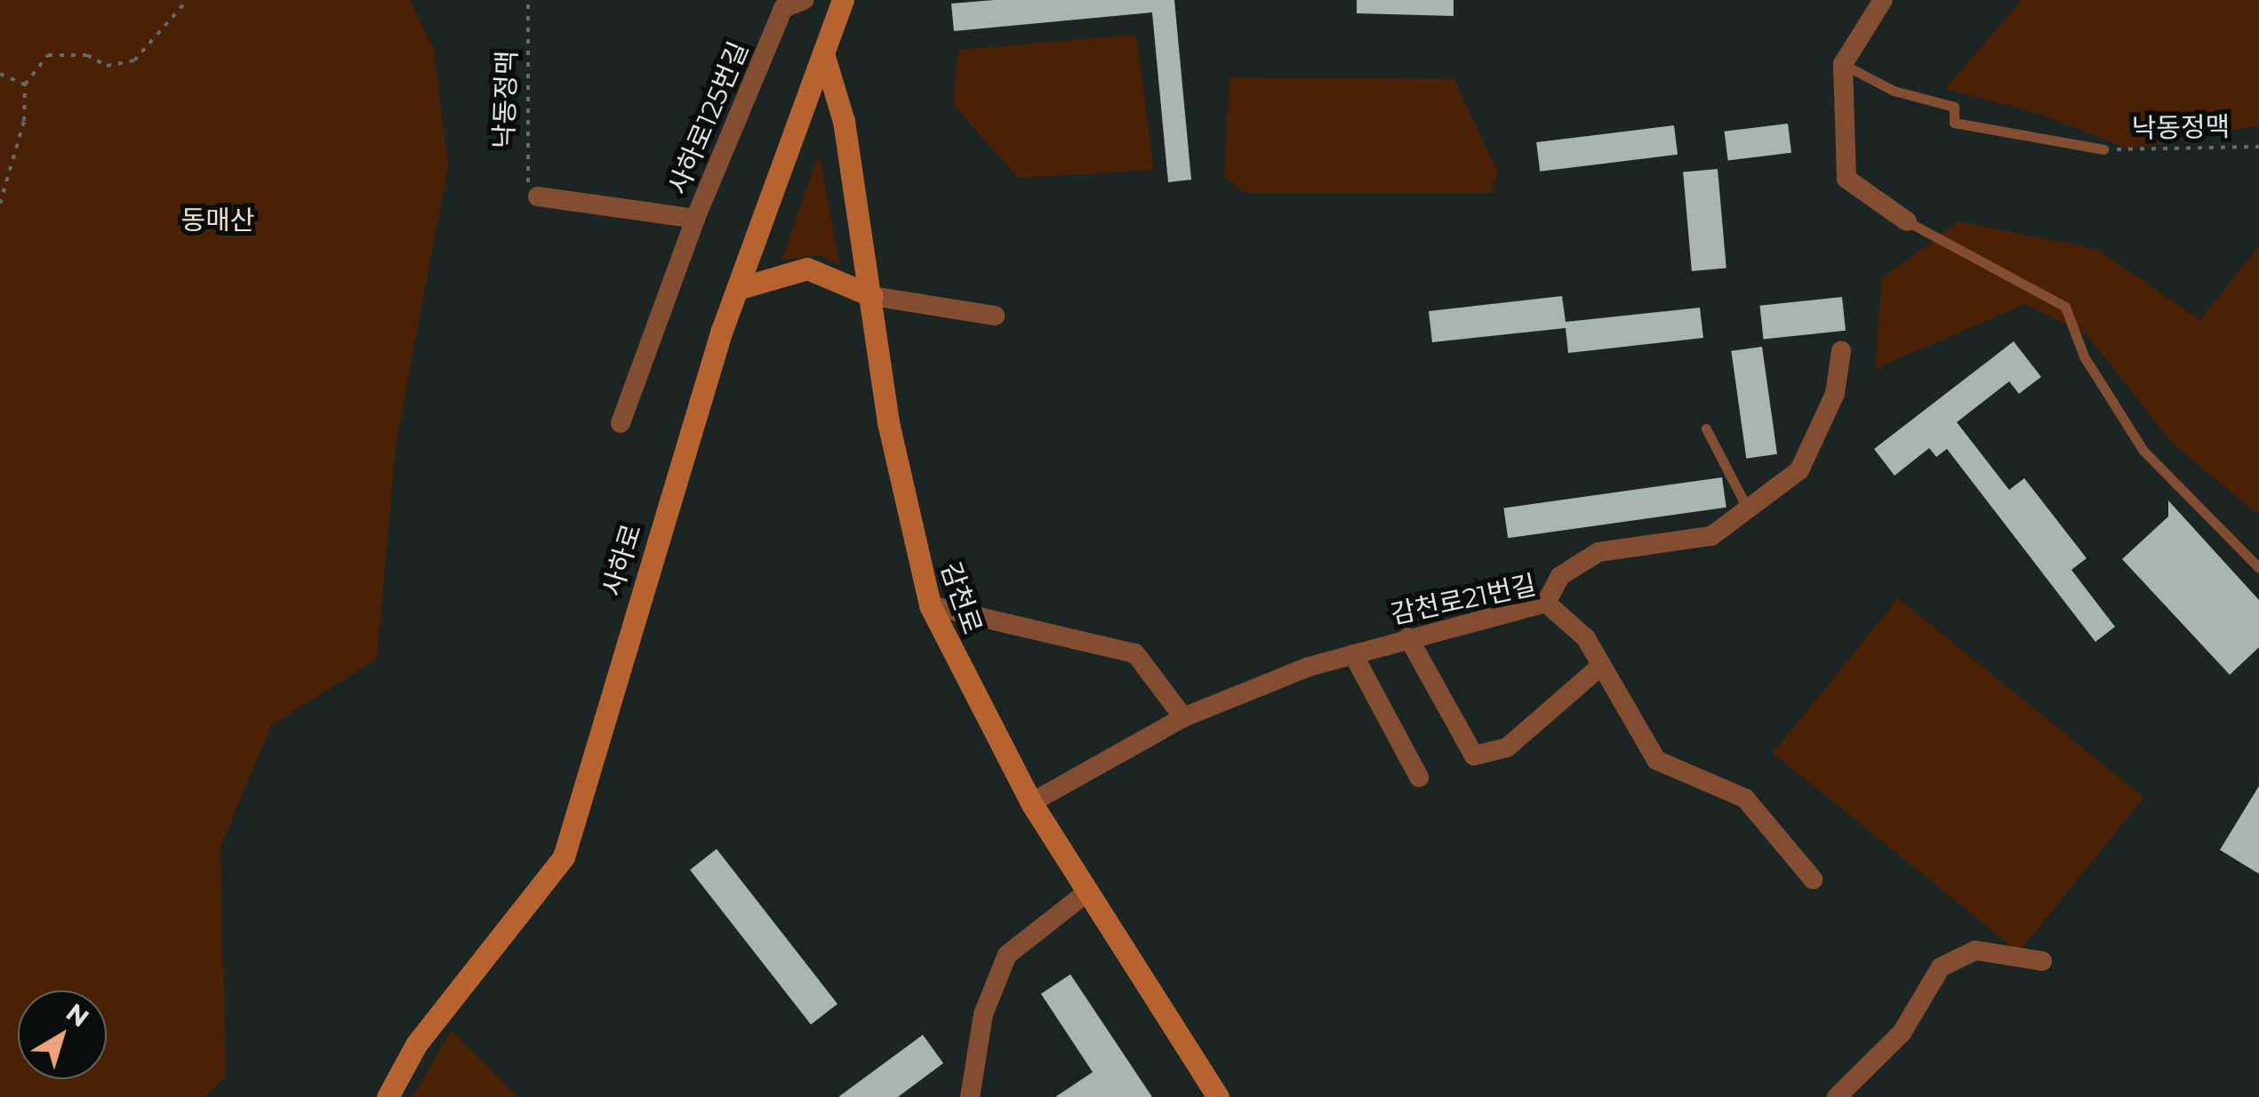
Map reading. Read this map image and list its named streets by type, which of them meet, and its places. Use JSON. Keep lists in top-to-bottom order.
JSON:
{
  "streets": {
    "main road": ["사하로", "감천로"],
    "street": ["사하로125번길", "감천로21번길"],
    "path": ["낙동정맥"]
  },
  "crossings": [
    ["낙동정맥", "사하로125번길"],
    ["사하로", "감천로"],
    ["감천로", "감천로21번길"]
  ],
  "parks": ["동매산"],
  "north": "top right"
}
